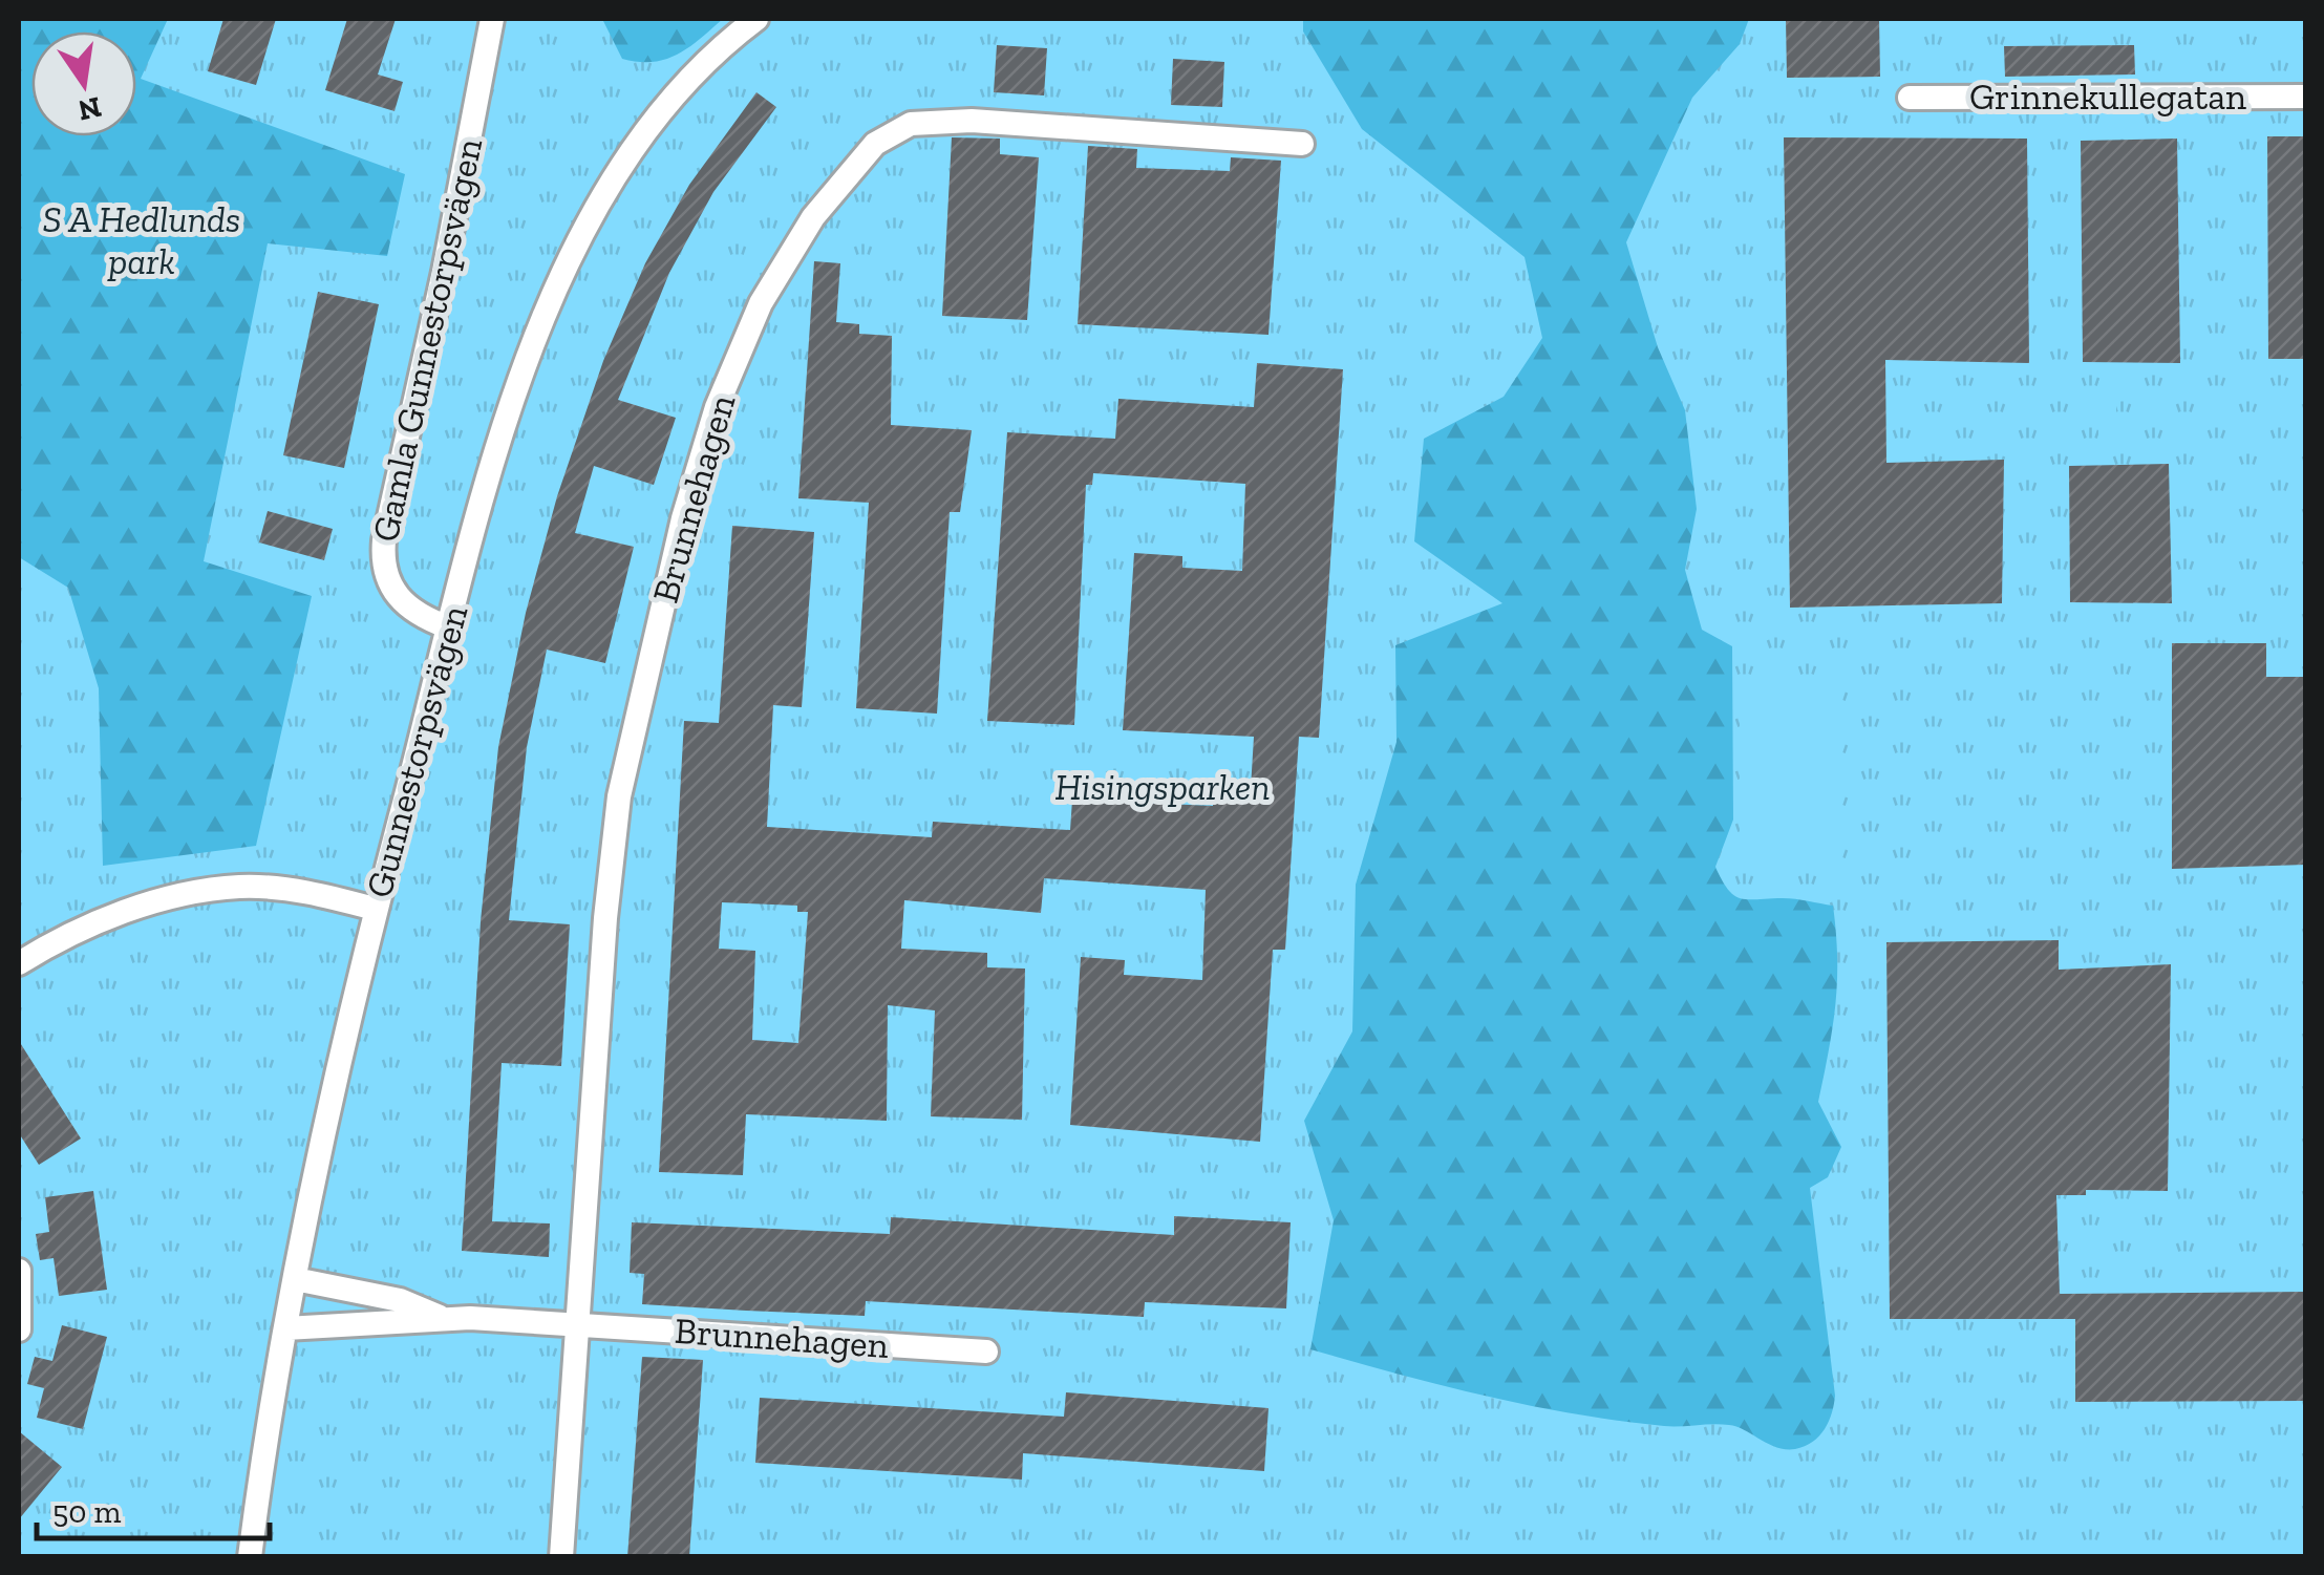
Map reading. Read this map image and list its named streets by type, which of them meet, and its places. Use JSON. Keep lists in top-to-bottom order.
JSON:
{
  "streets": {
    "street": [
      "Grinnekullegatan",
      "Gamla Gunnestorpsvägen",
      "Brunnehagen",
      "Gunnestorpsvägen"
    ]
  },
  "crossings": [
    ["Gamla Gunnestorpsvägen", "Gunnestorpsvägen"],
    ["Brunnehagen", "Gunnestorpsvägen"]
  ],
  "parks": ["S A Hedlunds park", "Hisingsparken"],
  "scale_bar": "50 m",
  "north": "bottom"
}
